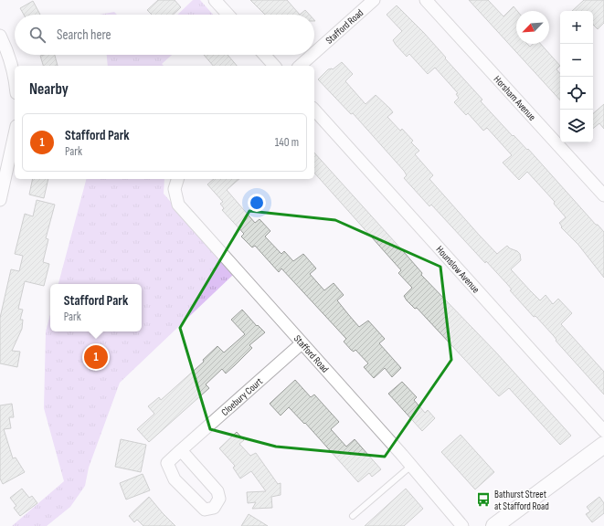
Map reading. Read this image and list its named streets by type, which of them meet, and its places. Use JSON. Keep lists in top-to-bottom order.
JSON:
{
  "streets": {
    "street": [
      "Stafford Road",
      "Horsham Avenue",
      "Hounslow Avenue",
      "Cloebury Court"
    ]
  },
  "crossings": [
    ["Stafford Road", "Cloebury Court"]
  ],
  "places": {
    "bus stop": ["Bathurst Street at Stafford Road"]
  },
  "north": "bottom left",
  "page": {
    "map_buttons": ["+", "−"],
    "search": "Search here",
    "heading": "Nearby",
    "list": [
      {
        "mark": "1",
        "name": "Stafford Park",
        "note": "Park",
        "value": "140 m"
      }
    ],
    "popup": ["Stafford Park", "Park"],
    "pins": "1"
  }
}
